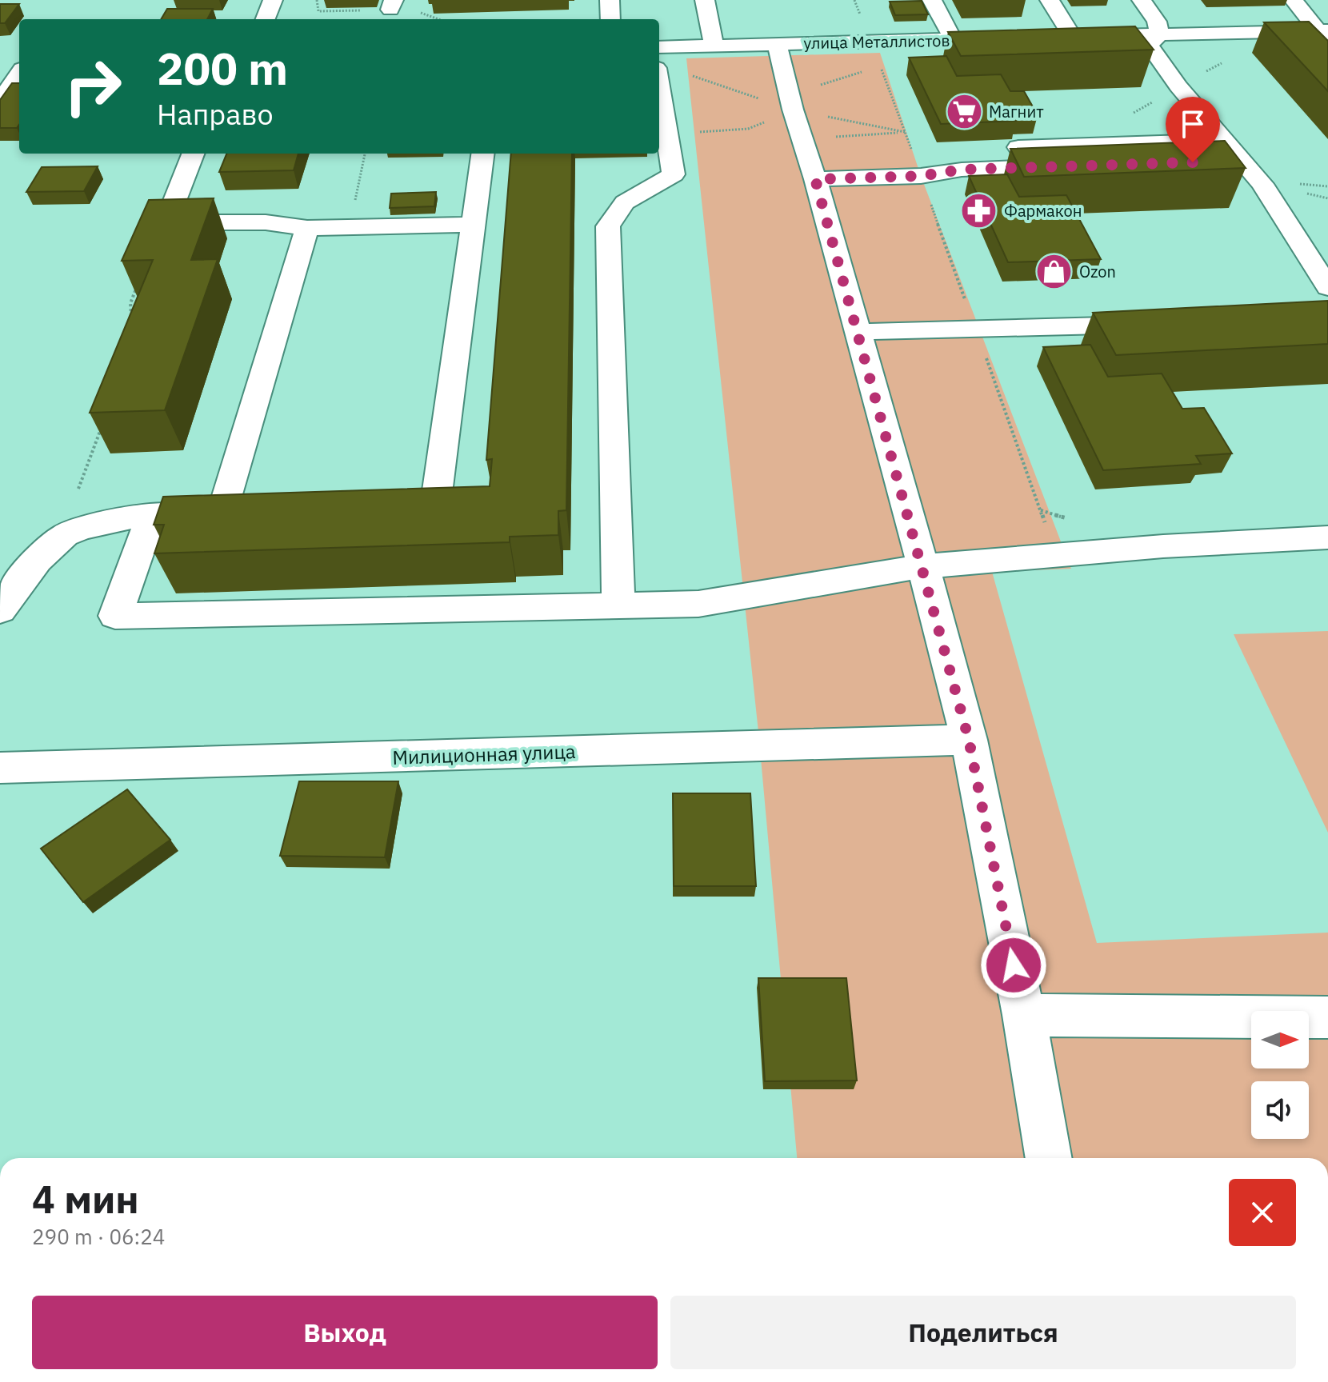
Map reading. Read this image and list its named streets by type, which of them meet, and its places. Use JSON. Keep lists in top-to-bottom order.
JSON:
{
  "streets": {
    "street": ["улица Металлистов", "Милиционная улица"]
  },
  "places": {
    "supermarket": ["Магнит"],
    "pharmacy": ["Фармакон"],
    "shop": ["Ozon"]
  },
  "north": "right",
  "page": {
    "turn": ["200 m", "Направо"],
    "heading": ["4 мин", "290 m · 06:24"],
    "buttons": ["Выход", "Поделиться"]
  }
}
